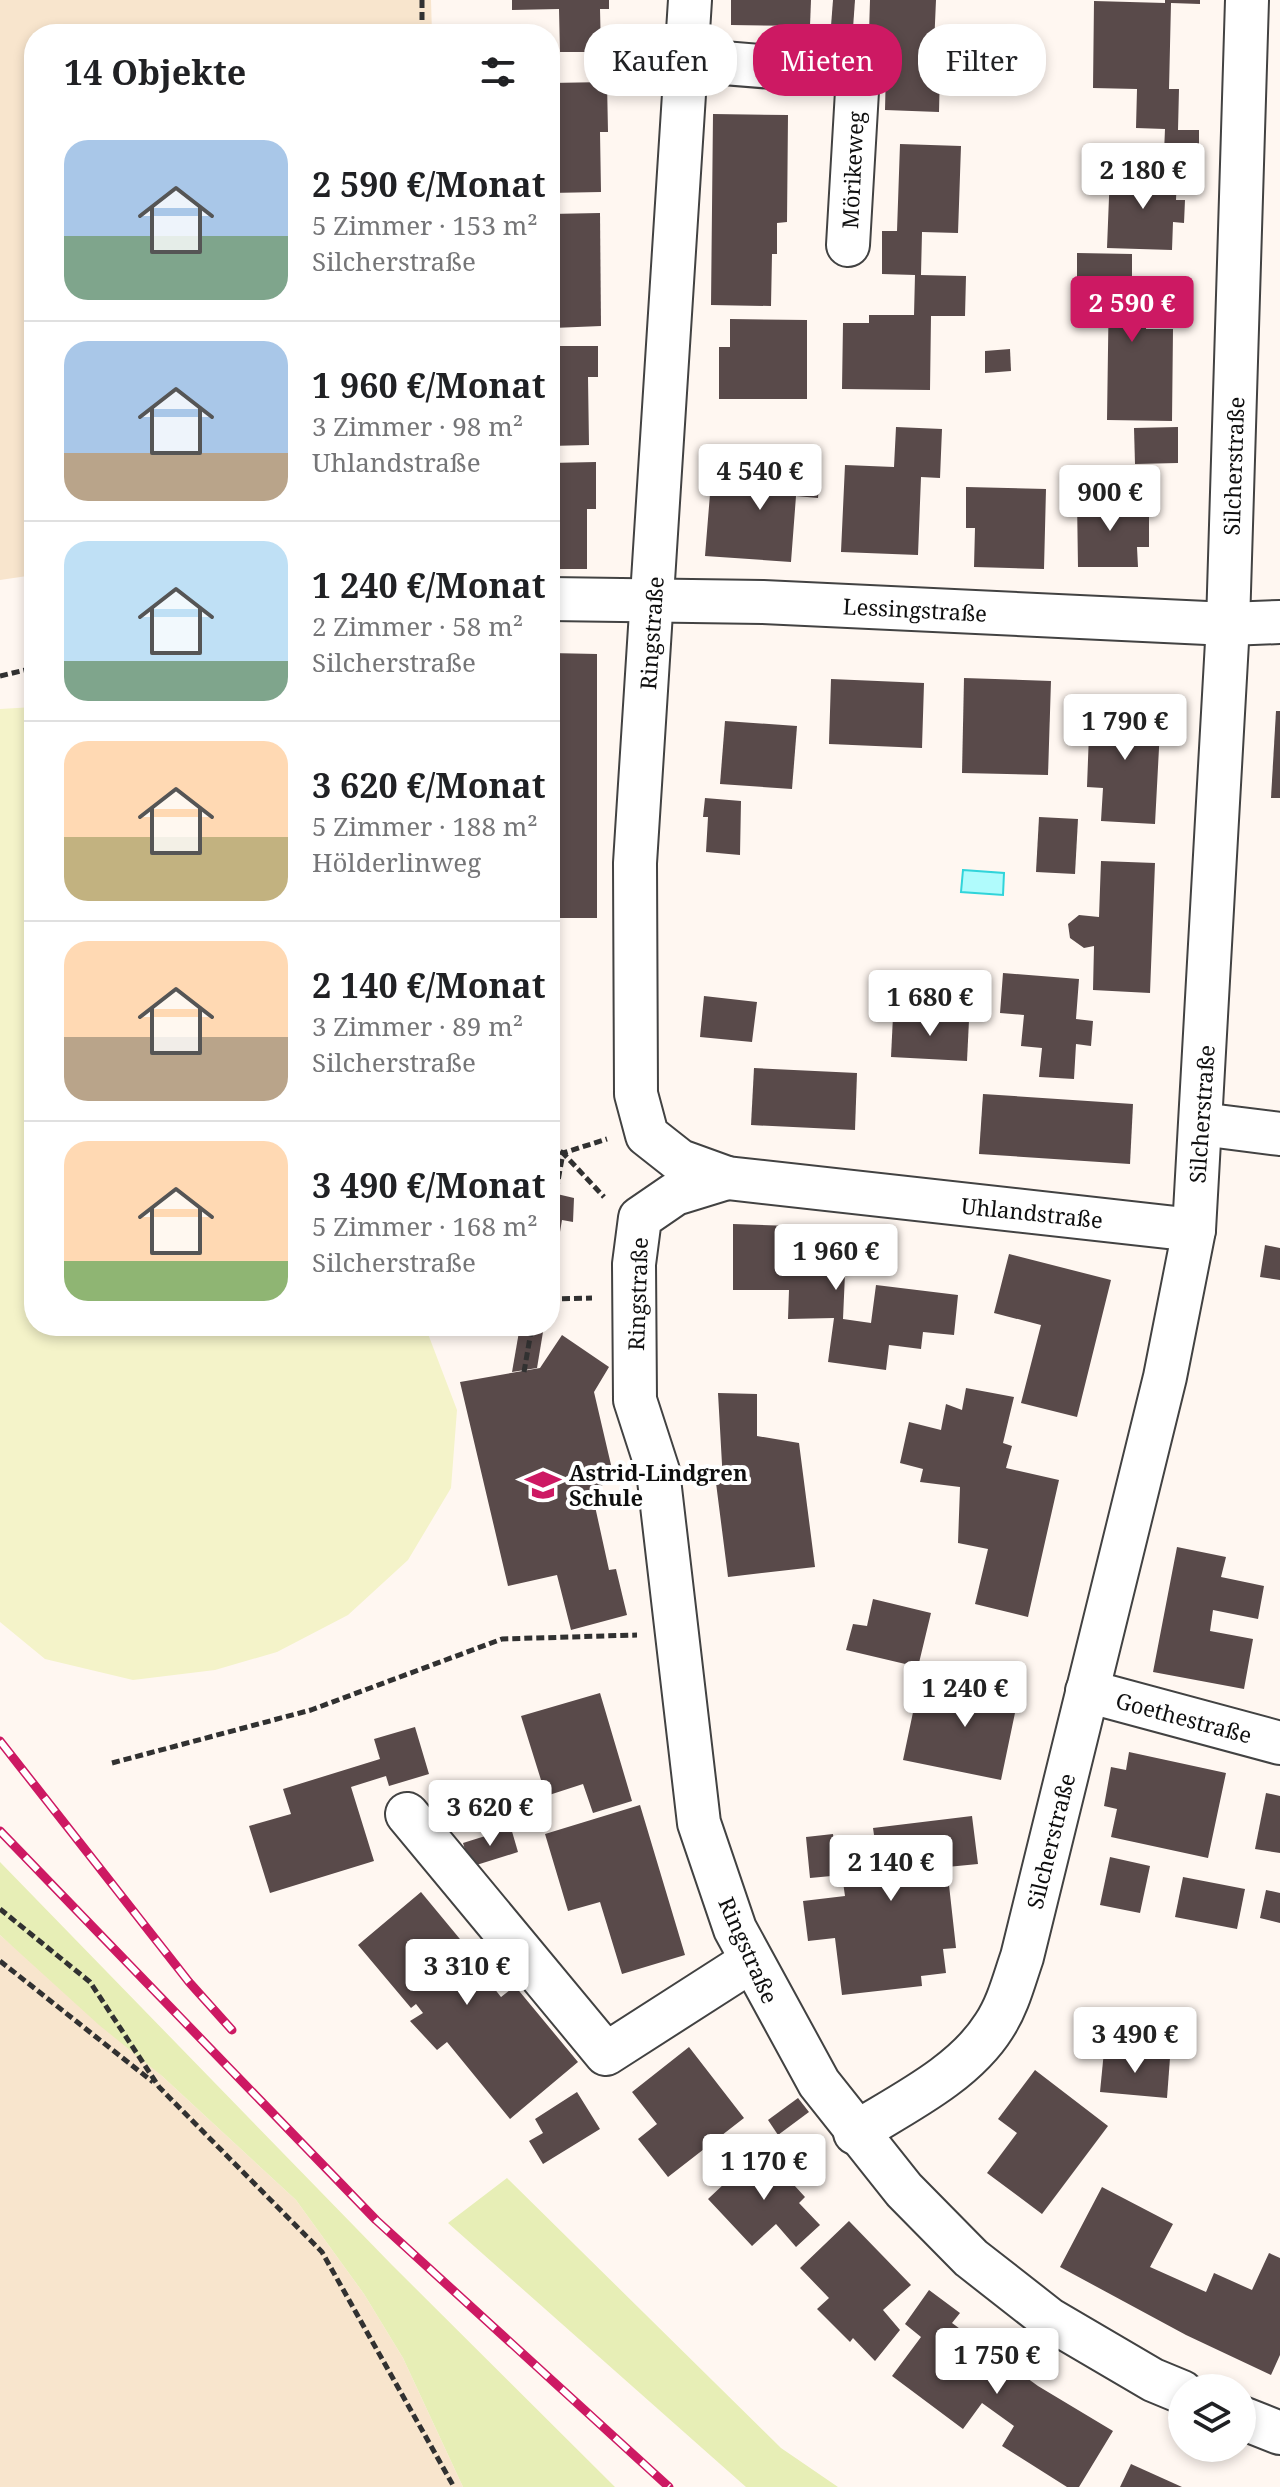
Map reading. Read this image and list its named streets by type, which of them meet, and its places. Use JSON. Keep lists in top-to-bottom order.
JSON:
{
  "streets": {
    "street": [
      "Mörikeweg",
      "Silcherstraße",
      "Lessingstraße",
      "Ringstraße",
      "Uhlandstraße",
      "Goethestraße"
    ]
  },
  "crossings": [
    ["Silcherstraße", "Lessingstraße"],
    ["Silcherstraße", "Ringstraße"],
    ["Silcherstraße", "Uhlandstraße"],
    ["Silcherstraße", "Goethestraße"],
    ["Lessingstraße", "Ringstraße"],
    ["Ringstraße", "Uhlandstraße"]
  ],
  "places": {
    "school or university": ["Astrid-Lindgren Schule"]
  },
  "page": {
    "chip": ["Kaufen", "Mieten", "Filter"],
    "heading": "14 Objekte",
    "list": [
      {
        "name": "2 590 €/Monat",
        "note": "5 Zimmer · 153 m² · Silcherstraße"
      },
      {
        "name": "1 960 €/Monat",
        "note": "3 Zimmer · 98 m² · Uhlandstraße"
      },
      {
        "name": "1 240 €/Monat",
        "note": "2 Zimmer · 58 m² · Silcherstraße"
      },
      {
        "name": "3 620 €/Monat",
        "note": "5 Zimmer · 188 m² · Hölderlinweg"
      },
      {
        "name": "2 140 €/Monat",
        "note": "3 Zimmer · 89 m² · Silcherstraße"
      },
      {
        "name": "3 490 €/Monat",
        "note": "5 Zimmer · 168 m² · Silcherstraße"
      }
    ],
    "price": [
      "2 180 €",
      "2 590 €",
      "4 540 €",
      "900 €",
      "1 790 €",
      "1 680 €",
      "1 960 €",
      "1 240 €",
      "3 620 €",
      "2 140 €",
      "3 310 €",
      "3 490 €",
      "1 170 €",
      "1 750 €"
    ]
  }
}
